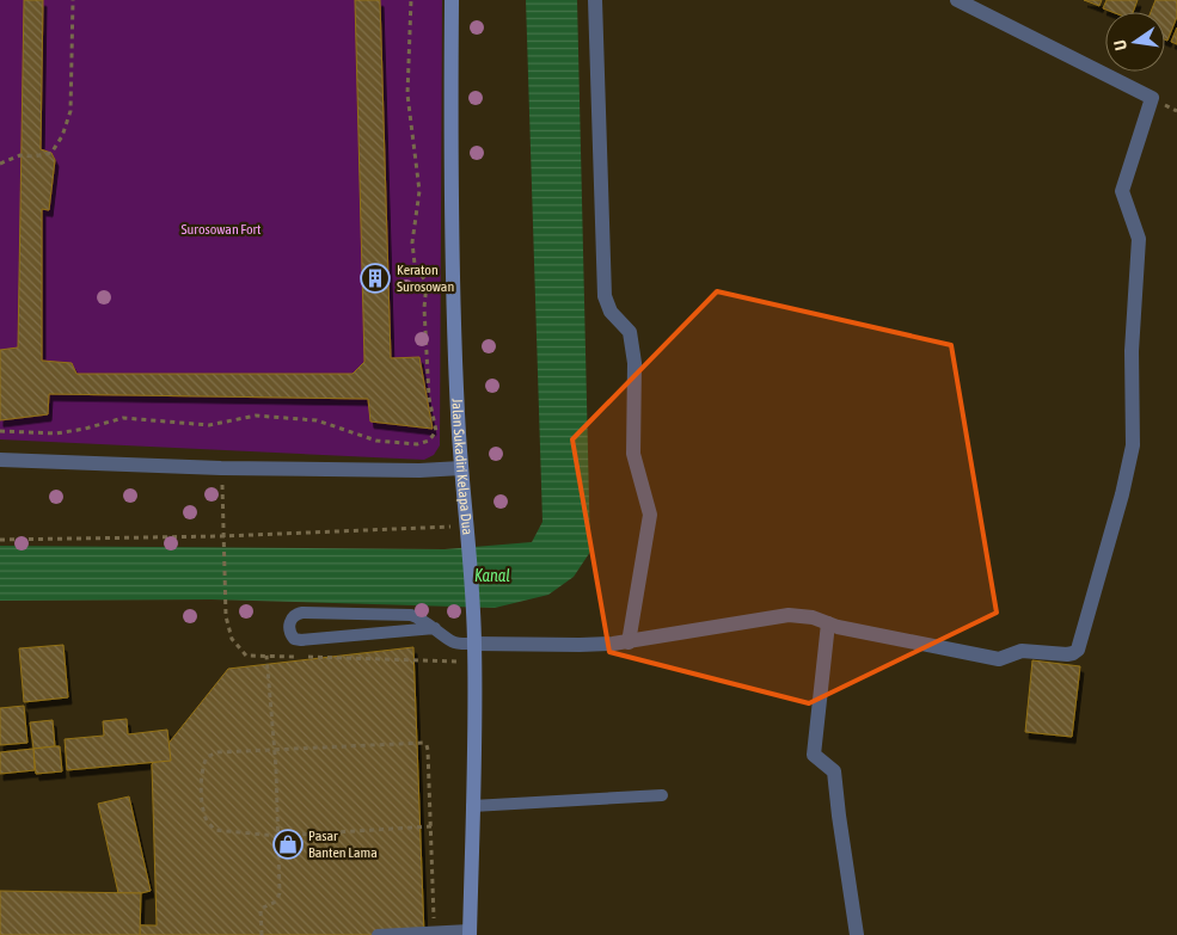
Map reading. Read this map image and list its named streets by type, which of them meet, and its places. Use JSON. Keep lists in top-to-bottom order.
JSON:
{
  "streets": {
    "main road": ["Jalan Sukadiri Kelapa Dua"]
  },
  "water": ["Kanal"],
  "parks": ["Surosowan Fort"],
  "places": {
    "building": ["Keraton Surosowan"],
    "shop": ["Pasar Banten Lama"]
  },
  "north": "left"
}
